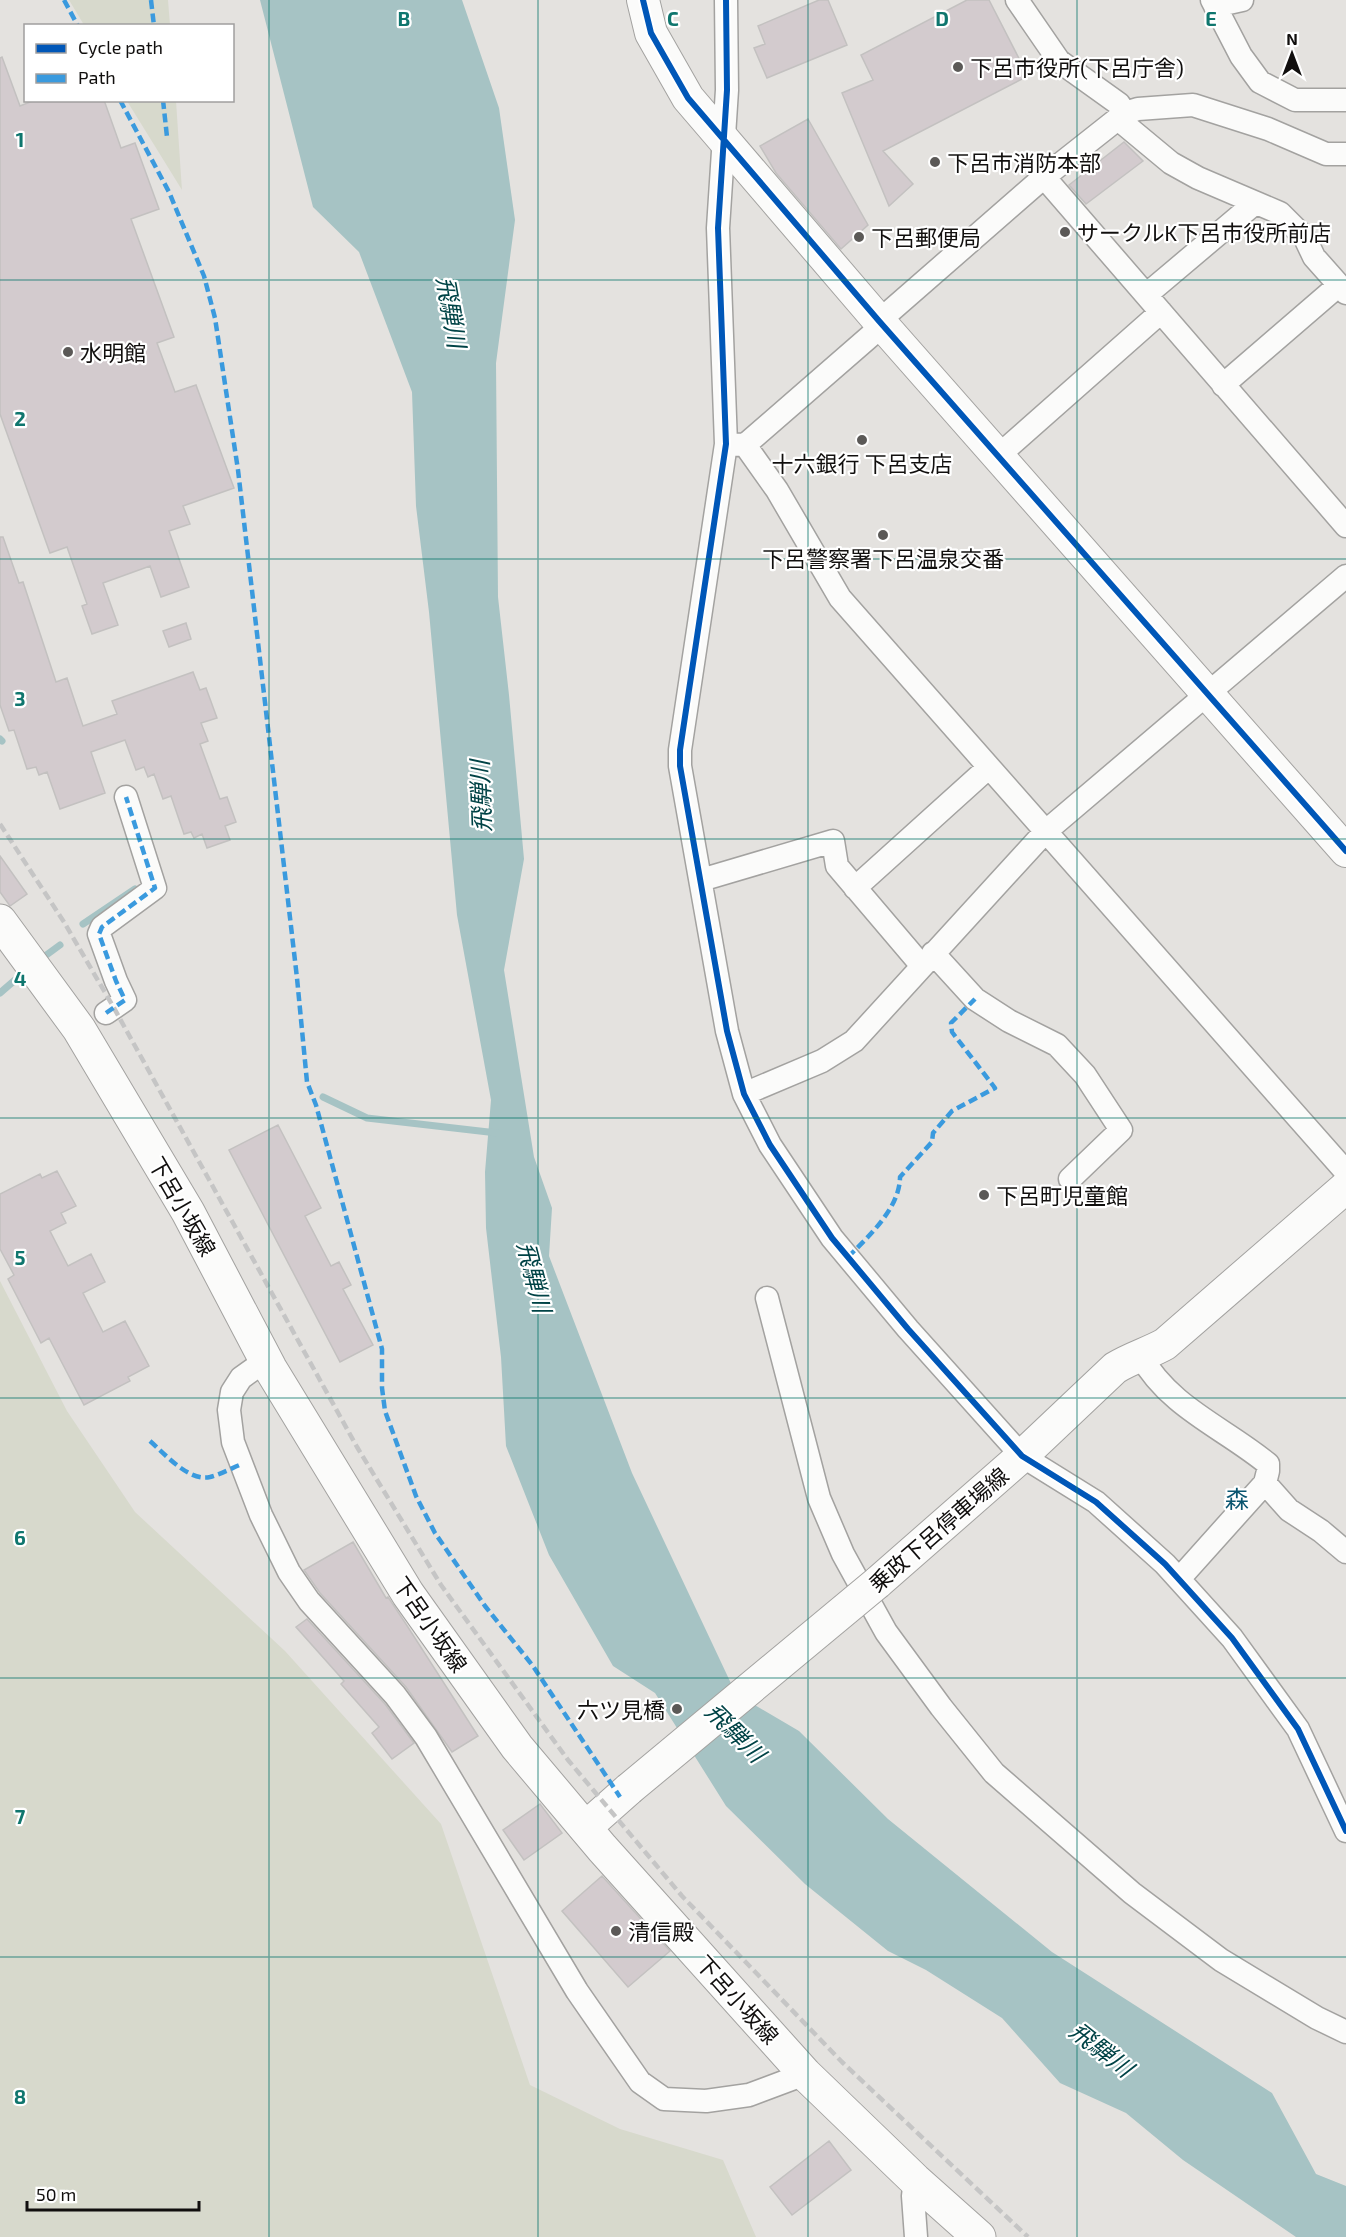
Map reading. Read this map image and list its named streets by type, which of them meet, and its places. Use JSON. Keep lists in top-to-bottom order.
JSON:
{
  "streets": {
    "main road": ["下呂小坂線"],
    "street": ["乗政下呂停車場線"]
  },
  "crossings": [
    ["下呂小坂線", "乗政下呂停車場線"]
  ],
  "districts": ["森"],
  "water": ["飛騨川"],
  "places": [
    "下呂市役所(下呂庁舎)",
    "下呂市消防本部",
    "サークルK下呂市役所前店",
    "下呂郵便局",
    "水明館",
    "十六銀行 下呂支店",
    "下呂警察署下呂温泉交番",
    "下呂町児童館",
    "六ツ見橋",
    "清信殿"
  ],
  "legend": ["Cycle path", "Path"],
  "scale_bar": "50 m",
  "north": "top",
  "grid": {
    "columns": [
      "B",
      "C",
      "D",
      "E"
    ],
    "rows": [
      "1",
      "2",
      "3",
      "4",
      "5",
      "6",
      "7",
      "8"
    ]
  }
}
